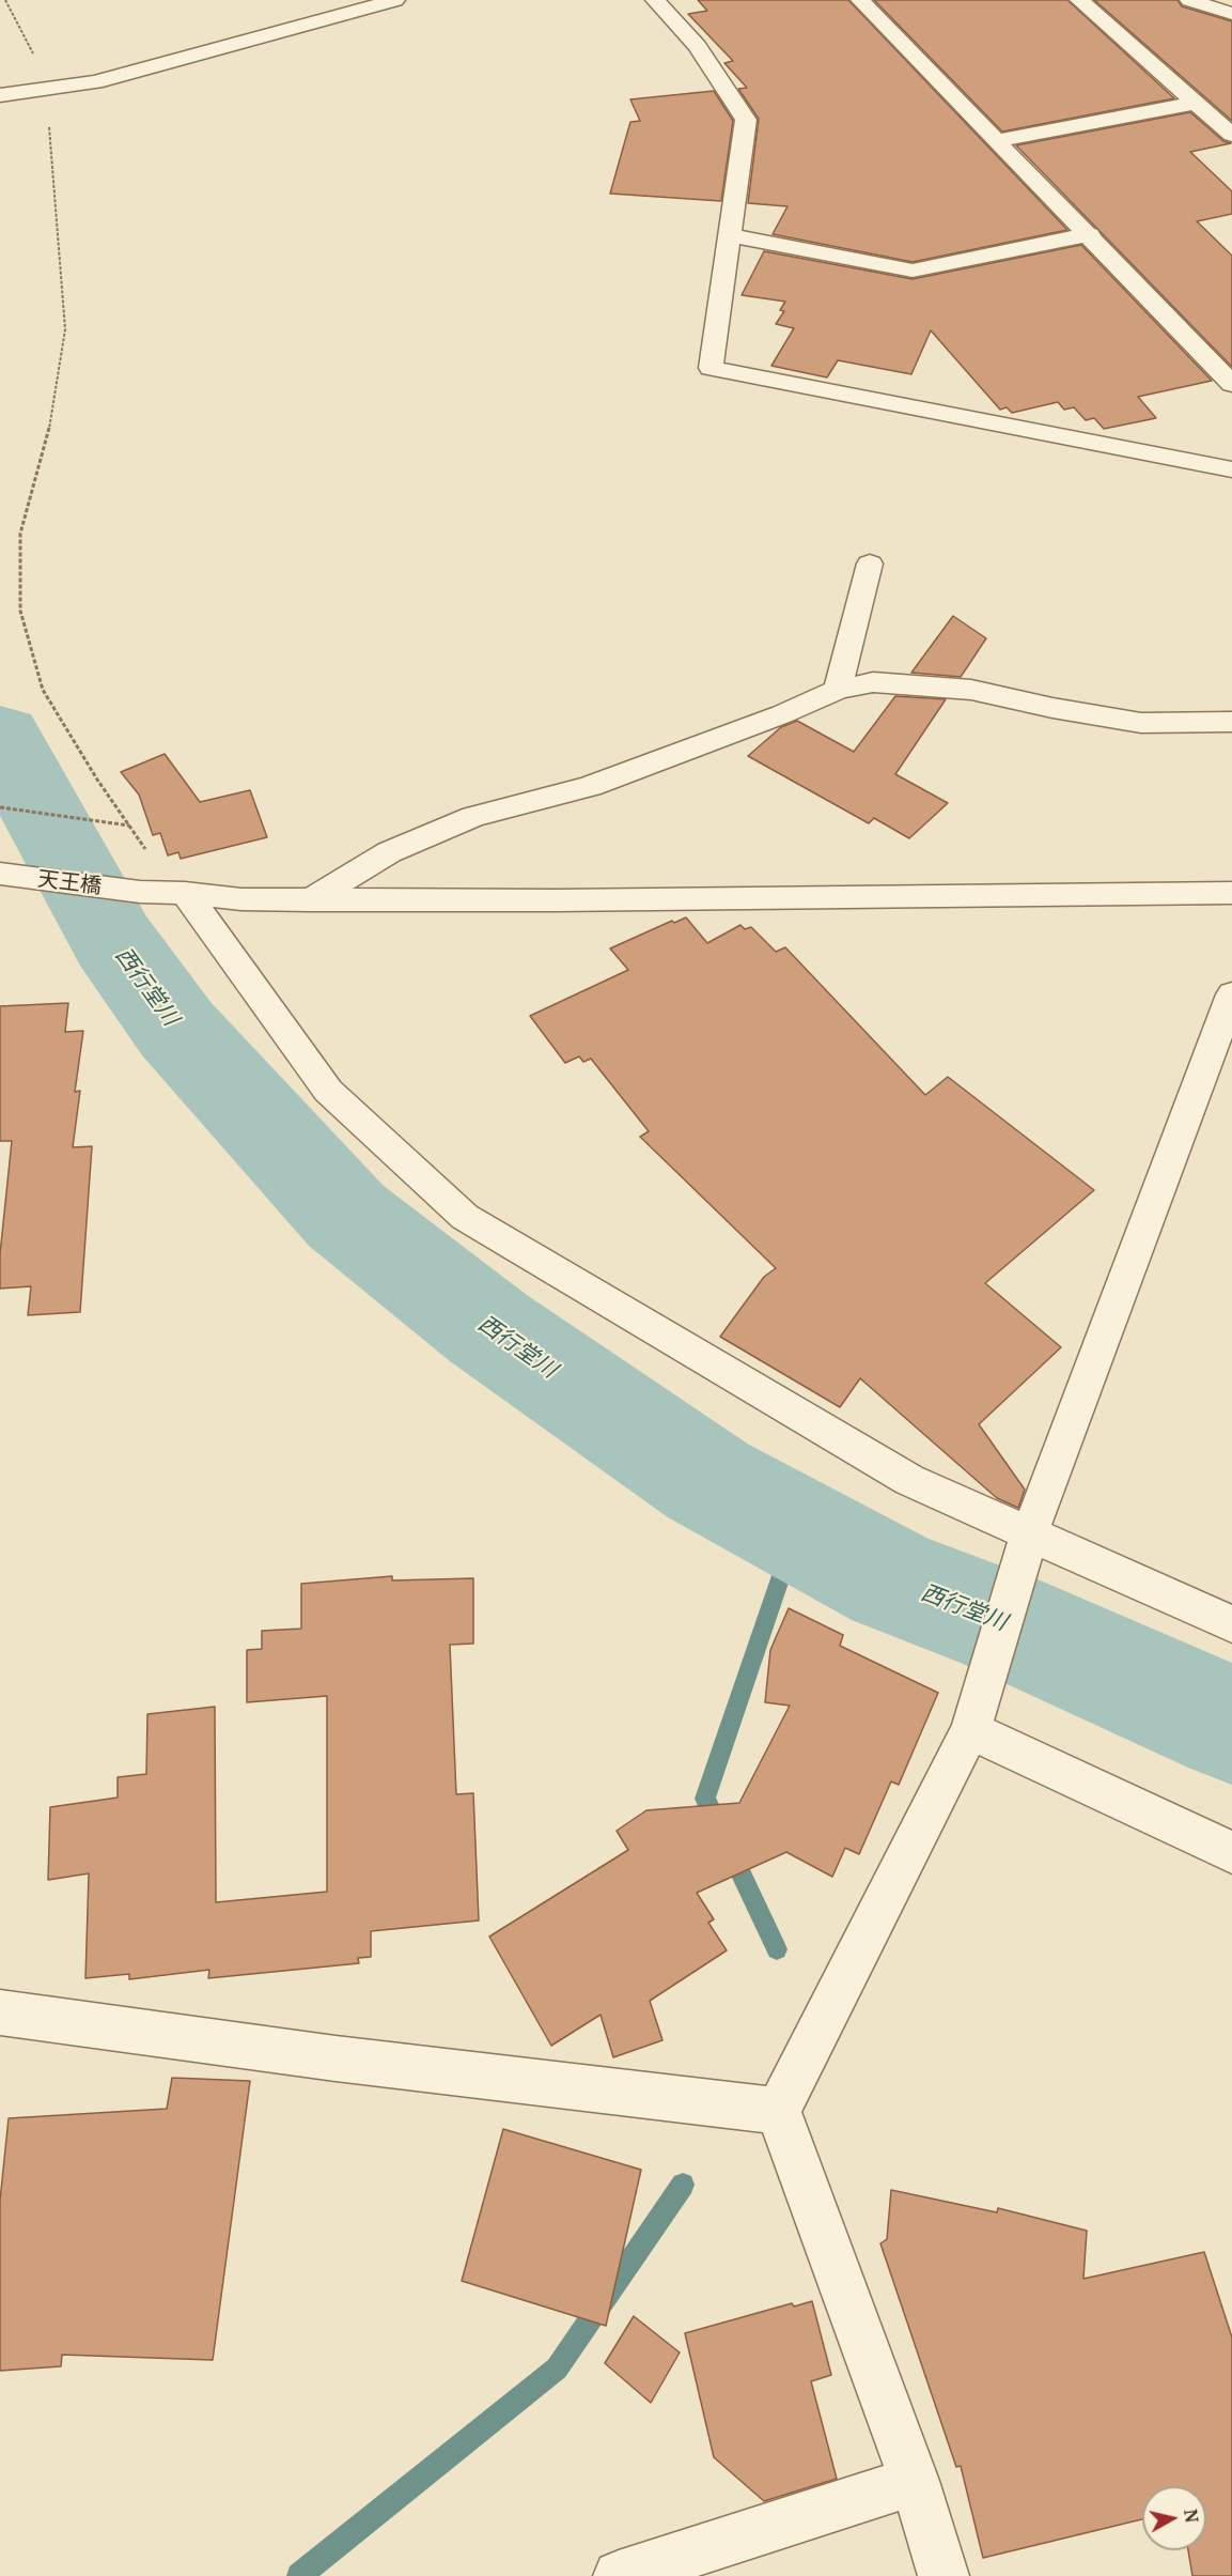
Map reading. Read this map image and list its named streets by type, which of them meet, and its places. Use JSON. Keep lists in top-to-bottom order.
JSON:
{
  "streets": {
    "street": ["天王橋"]
  },
  "water": ["西行堂川"],
  "north": "right"
}
